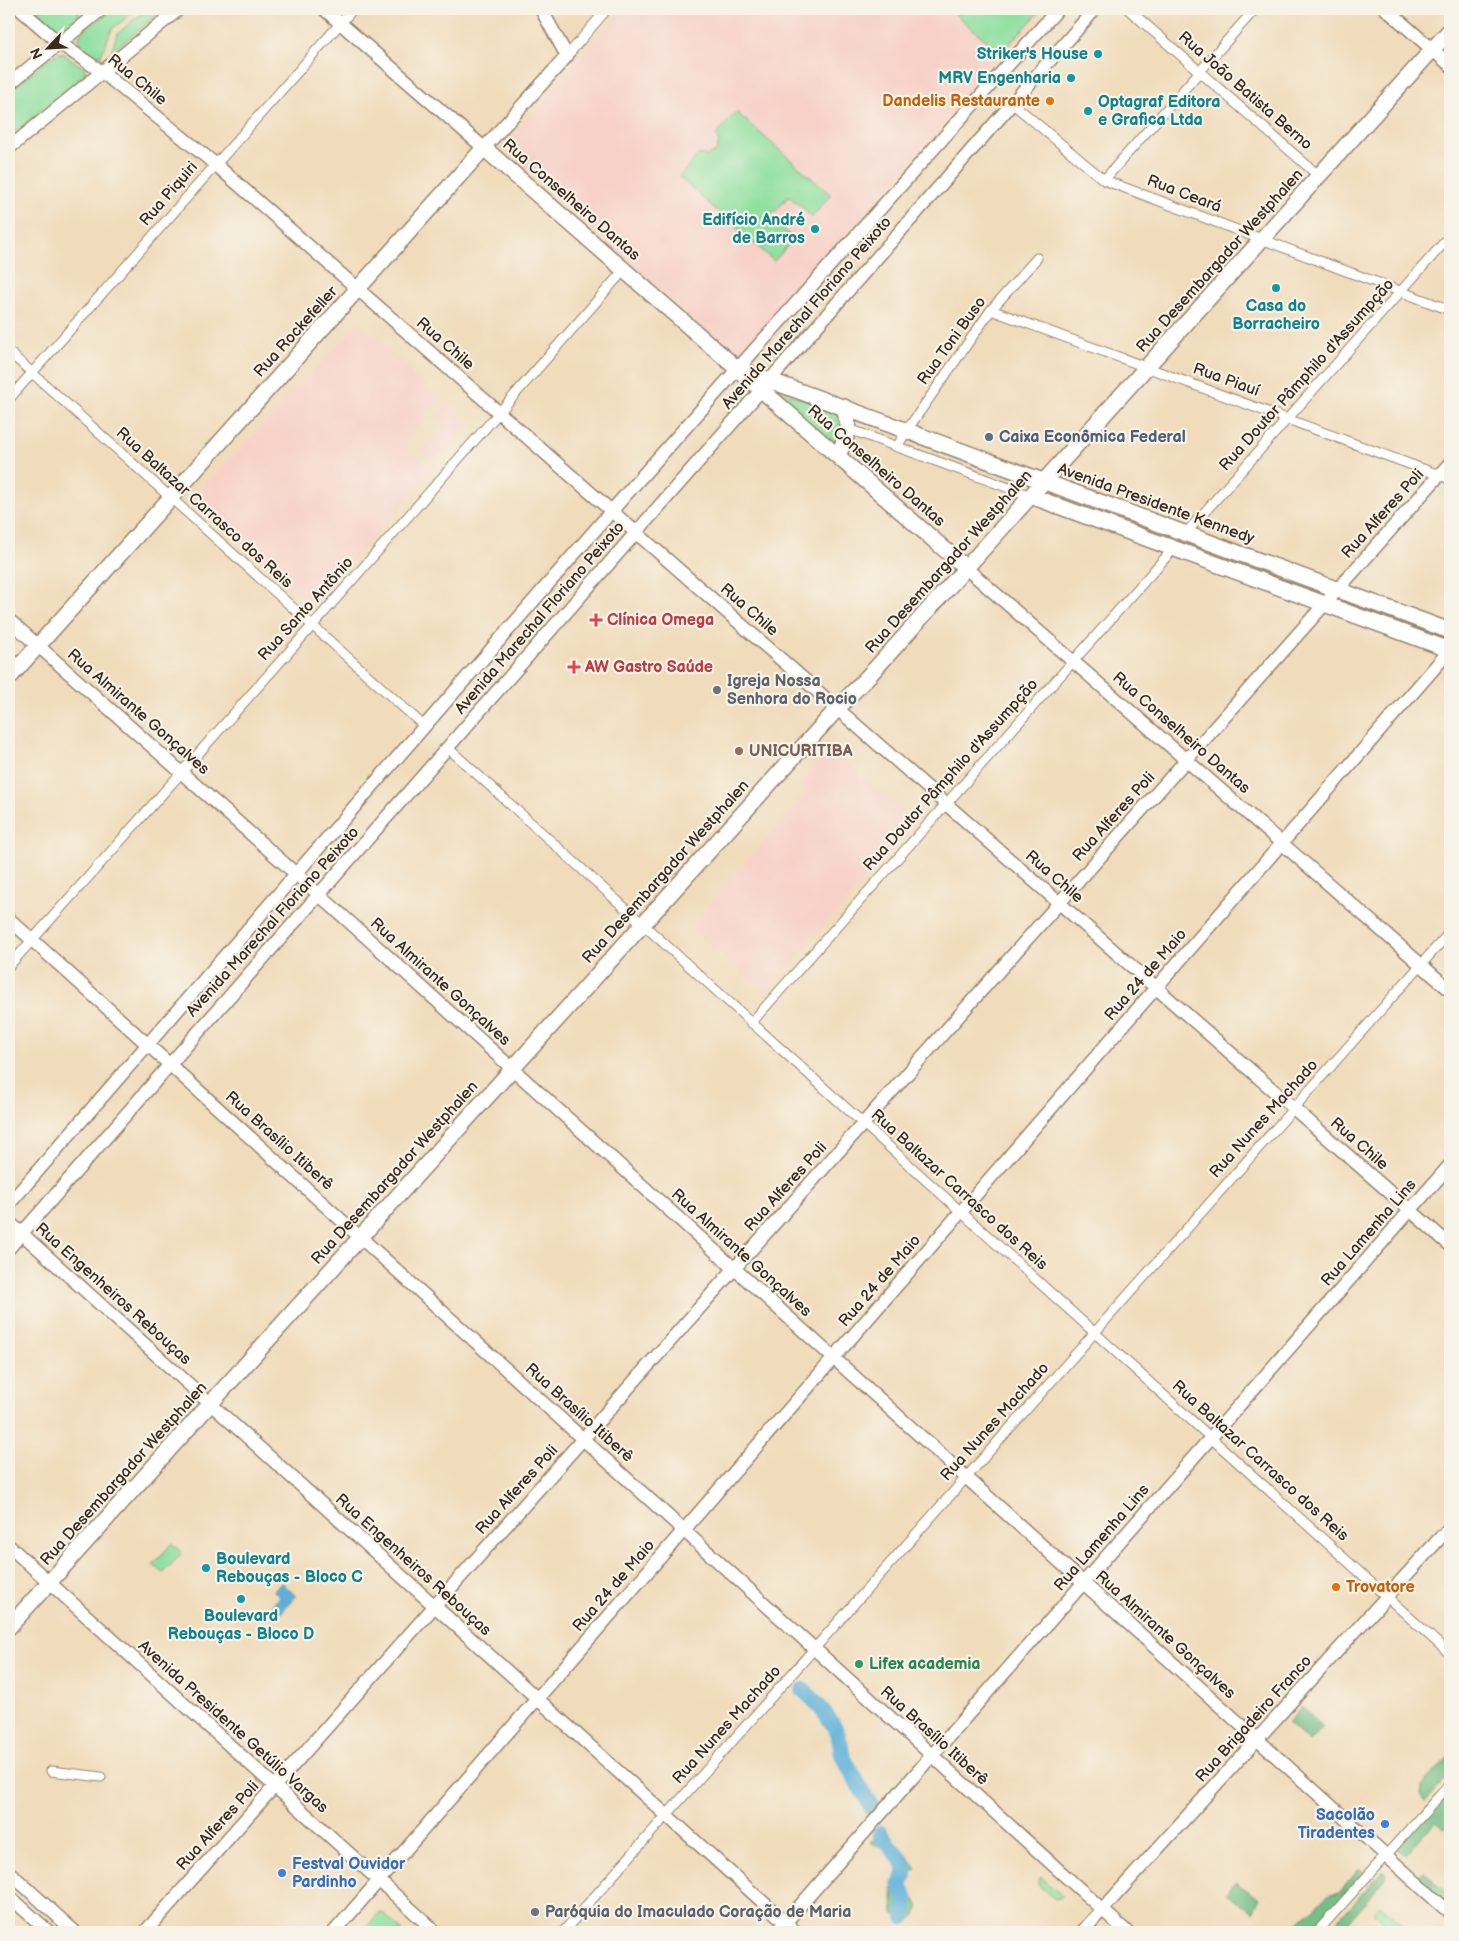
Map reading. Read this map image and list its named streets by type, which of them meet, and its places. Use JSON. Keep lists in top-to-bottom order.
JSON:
{
  "streets": {
    "main road": [
      "Rua Conselheiro Dantas",
      "Rua Desembargador Westphalen",
      "Rua Rockefeller",
      "Avenida Presidente Kennedy"
    ],
    "street": [
      "Rua Chile",
      "Rua João Batista Berno",
      "Rua Piquiri",
      "Rua Ceará",
      "Avenida Marechal Floriano Peixoto",
      "Rua Toni Buso",
      "Rua Doutor Pâmphilo d'Assumpção",
      "Rua Piauí",
      "Rua Baltazar Carrasco dos Reis",
      "Rua Alferes Poli",
      "Rua Santo Antônio",
      "Rua Almirante Gonçalves",
      "Rua 24 de Maio",
      "Rua Nunes Machado",
      "Rua Brasílio Itiberê",
      "Rua Lamenha Lins",
      "Rua Engenheiros Rebouças",
      "Rua Brigadeiro Franco",
      "Avenida Presidente Getúlio Vargas"
    ]
  },
  "crossings": [
    ["Rua Chile", "Rua Piquiri"],
    ["Rua Chile", "Rua Desembargador Westphalen"],
    ["Rua Chile", "Avenida Marechal Floriano Peixoto"],
    ["Rua Chile", "Rua Rockefeller"],
    ["Rua Chile", "Rua Doutor Pâmphilo d'Assumpção"],
    ["Rua Chile", "Rua Alferes Poli"],
    ["Rua Chile", "Rua Santo Antônio"],
    ["Rua Chile", "Rua 24 de Maio"],
    ["Rua Chile", "Rua Nunes Machado"],
    ["Rua Chile", "Rua Lamenha Lins"],
    ["Rua João Batista Berno", "Rua Desembargador Westphalen"],
    ["Rua Piquiri", "Rua Conselheiro Dantas"],
    ["Rua Piquiri", "Rua Baltazar Carrasco dos Reis"],
    ["Rua Ceará", "Rua Desembargador Westphalen"],
    ["Rua Ceará", "Avenida Marechal Floriano Peixoto"],
    ["Rua Conselheiro Dantas", "Rua Desembargador Westphalen"],
    ["Rua Conselheiro Dantas", "Avenida Marechal Floriano Peixoto"],
    ["Rua Conselheiro Dantas", "Rua Rockefeller"],
    ["Rua Conselheiro Dantas", "Rua Doutor Pâmphilo d'Assumpção"],
    ["Rua Conselheiro Dantas", "Avenida Presidente Kennedy"],
    ["Rua Conselheiro Dantas", "Rua Alferes Poli"],
    ["Rua Conselheiro Dantas", "Rua Santo Antônio"],
    ["Rua Conselheiro Dantas", "Rua 24 de Maio"],
    ["Rua Conselheiro Dantas", "Rua Nunes Machado"],
    ["Rua Desembargador Westphalen", "Rua Piauí"],
    ["Rua Desembargador Westphalen", "Avenida Presidente Kennedy"],
    ["Rua Desembargador Westphalen", "Rua Baltazar Carrasco dos Reis"],
    ["Rua Desembargador Westphalen", "Rua Almirante Gonçalves"],
    ["Rua Desembargador Westphalen", "Rua Brasílio Itiberê"],
    ["Rua Desembargador Westphalen", "Rua Engenheiros Rebouças"],
    ["Rua Desembargador Westphalen", "Avenida Presidente Getúlio Vargas"],
    ["Avenida Marechal Floriano Peixoto", "Avenida Presidente Kennedy"],
    ["Avenida Marechal Floriano Peixoto", "Rua Baltazar Carrasco dos Reis"],
    ["Avenida Marechal Floriano Peixoto", "Rua Almirante Gonçalves"],
    ["Avenida Marechal Floriano Peixoto", "Rua Brasílio Itiberê"],
    ["Avenida Marechal Floriano Peixoto", "Rua Engenheiros Rebouças"],
    ["Rua Rockefeller", "Rua Baltazar Carrasco dos Reis"],
    ["Rua Rockefeller", "Rua Almirante Gonçalves"],
    ["Rua Toni Buso", "Rua Piauí"],
    ["Rua Toni Buso", "Avenida Presidente Kennedy"],
    ["Rua Doutor Pâmphilo d'Assumpção", "Rua Piauí"],
    ["Rua Doutor Pâmphilo d'Assumpção", "Avenida Presidente Kennedy"],
    ["Rua Doutor Pâmphilo d'Assumpção", "Rua Baltazar Carrasco dos Reis"],
    ["Rua Piauí", "Rua Alferes Poli"],
    ["Avenida Presidente Kennedy", "Rua Alferes Poli"],
    ["Rua Baltazar Carrasco dos Reis", "Rua Alferes Poli"],
    ["Rua Baltazar Carrasco dos Reis", "Rua Santo Antônio"],
    ["Rua Baltazar Carrasco dos Reis", "Rua 24 de Maio"],
    ["Rua Baltazar Carrasco dos Reis", "Rua Nunes Machado"],
    ["Rua Baltazar Carrasco dos Reis", "Rua Lamenha Lins"],
    ["Rua Baltazar Carrasco dos Reis", "Rua Brigadeiro Franco"],
    ["Rua Alferes Poli", "Rua Almirante Gonçalves"],
    ["Rua Alferes Poli", "Rua Brasílio Itiberê"],
    ["Rua Alferes Poli", "Rua Engenheiros Rebouças"],
    ["Rua Alferes Poli", "Avenida Presidente Getúlio Vargas"],
    ["Rua Santo Antônio", "Rua Almirante Gonçalves"],
    ["Rua Santo Antônio", "Rua Brasílio Itiberê"],
    ["Rua Almirante Gonçalves", "Rua 24 de Maio"],
    ["Rua Almirante Gonçalves", "Rua Nunes Machado"],
    ["Rua Almirante Gonçalves", "Rua Lamenha Lins"],
    ["Rua Almirante Gonçalves", "Rua Brigadeiro Franco"],
    ["Rua 24 de Maio", "Rua Brasílio Itiberê"],
    ["Rua 24 de Maio", "Rua Engenheiros Rebouças"],
    ["Rua 24 de Maio", "Avenida Presidente Getúlio Vargas"],
    ["Rua Nunes Machado", "Rua Brasílio Itiberê"],
    ["Rua Nunes Machado", "Rua Engenheiros Rebouças"],
    ["Rua Brasílio Itiberê", "Rua Lamenha Lins"],
    ["Rua Brasílio Itiberê", "Rua Brigadeiro Franco"],
    ["Rua Lamenha Lins", "Rua Engenheiros Rebouças"]
  ],
  "places": {
    "other": [
      "Striker's House",
      "MRV Engenharia",
      "Dandelis Restaurante",
      "Optagraf Editora e Grafica Ltda",
      "Edifício André de Barros",
      "Casa do Borracheiro",
      "Caixa Econômica Federal",
      "Igreja Nossa Senhora do Rocio",
      "UNICURITIBA",
      "Boulevard Rebouças - Bloco C",
      "Trovatore",
      "Boulevard Rebouças - Bloco D",
      "Lifex academia",
      "Sacolão Tiradentes",
      "Festval Ouvidor Pardinho",
      "Paróquia do Imaculado Coração de Maria"
    ],
    "health": ["Clínica Omega", "AW Gastro Saúde"]
  },
  "north": "bottom left"
}
